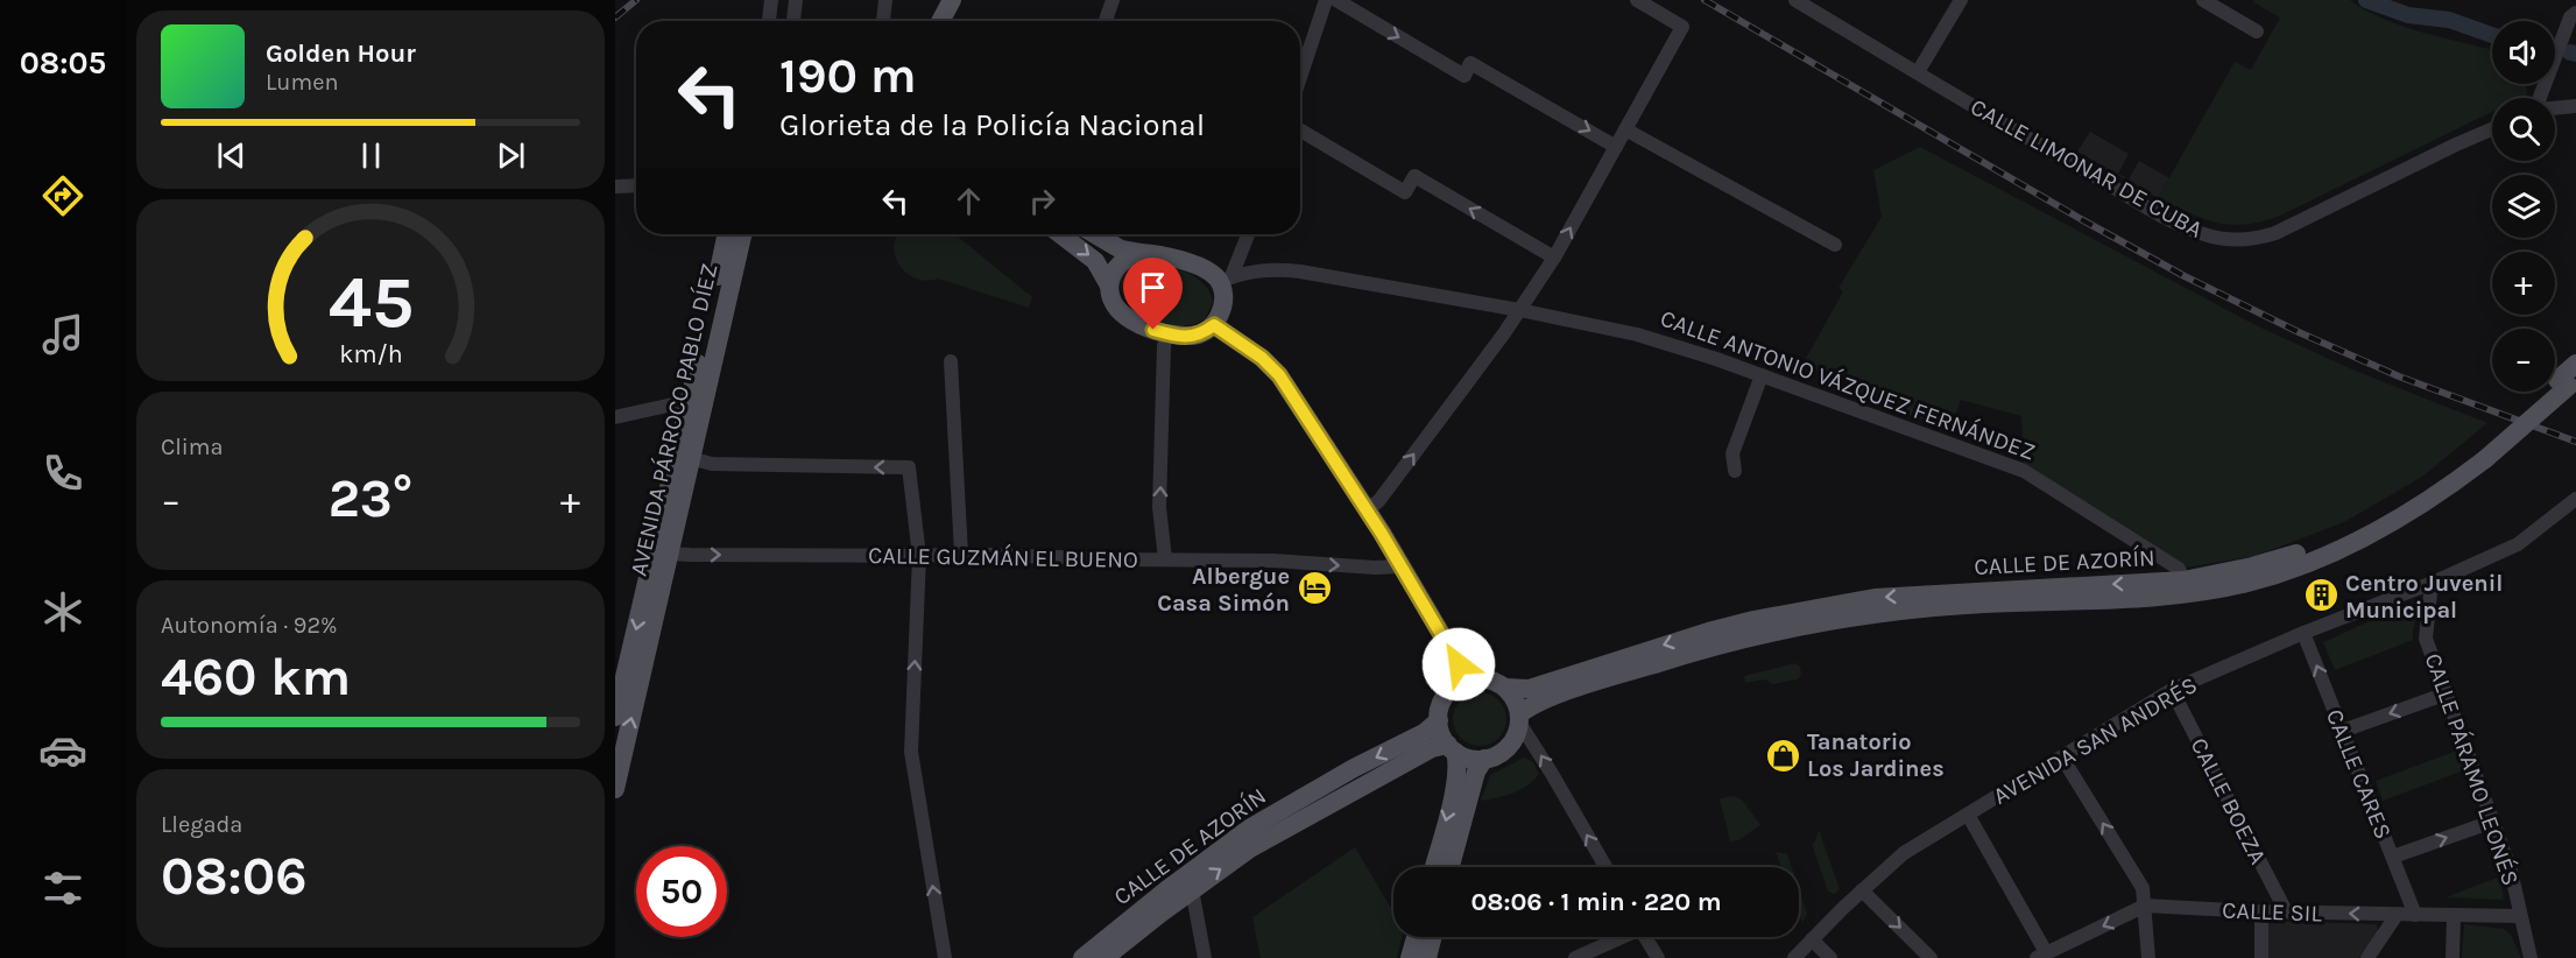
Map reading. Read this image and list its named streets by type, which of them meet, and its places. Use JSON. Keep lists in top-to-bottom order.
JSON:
{
  "streets": {
    "main road": ["AVENIDA PÁRROCO PABLO DÍEZ", "CALLE DE AZORÍN"],
    "street": [
      "CALLE LIMONAR DE CUBA",
      "CALLE ANTONIO VÁZQUEZ FERNÁNDEZ",
      "CALLE GUZMÁN EL BUENO",
      "AVENIDA SAN ANDRÉS",
      "CALLE PÁRAMO LEONÉS",
      "CALLE CARES",
      "CALLE BOEZA",
      "CALLE SIL"
    ]
  },
  "crossings": [
    ["CALLE ANTONIO VÁZQUEZ FERNÁNDEZ", "CALLE DE AZORÍN"],
    ["AVENIDA PÁRROCO PABLO DÍEZ", "CALLE GUZMÁN EL BUENO"],
    ["AVENIDA SAN ANDRÉS", "CALLE PÁRAMO LEONÉS"],
    ["AVENIDA SAN ANDRÉS", "CALLE CARES"],
    ["AVENIDA SAN ANDRÉS", "CALLE BOEZA"],
    ["CALLE PÁRAMO LEONÉS", "CALLE SIL"],
    ["CALLE CARES", "CALLE SIL"],
    ["CALLE BOEZA", "CALLE SIL"]
  ],
  "one_way": ["CALLE GUZMÁN EL BUENO", "CALLE SIL"],
  "places": {
    "hotel": ["Albergue Casa Simón"],
    "building": ["Centro Juvenil Municipal"],
    "shop": ["Tanatorio Los Jardines"]
  },
  "page": {
    "tabs": "08:05",
    "map_buttons": ["+", "−"],
    "turn": ["190 m", "Glorieta de la Policía Nacional"],
    "song": ["Golden Hour", "Lumen"],
    "tile": [
      "Clima",
      ["Autonomía · 92%", "460 km"],
      ["Llegada", "08:06"]
    ],
    "heat": ["−", "23°", "+"],
    "limit": "50",
    "trip": "08:06 · 1 min · 220 m",
    "gauge": ["45", "km/h"]
  }
}
